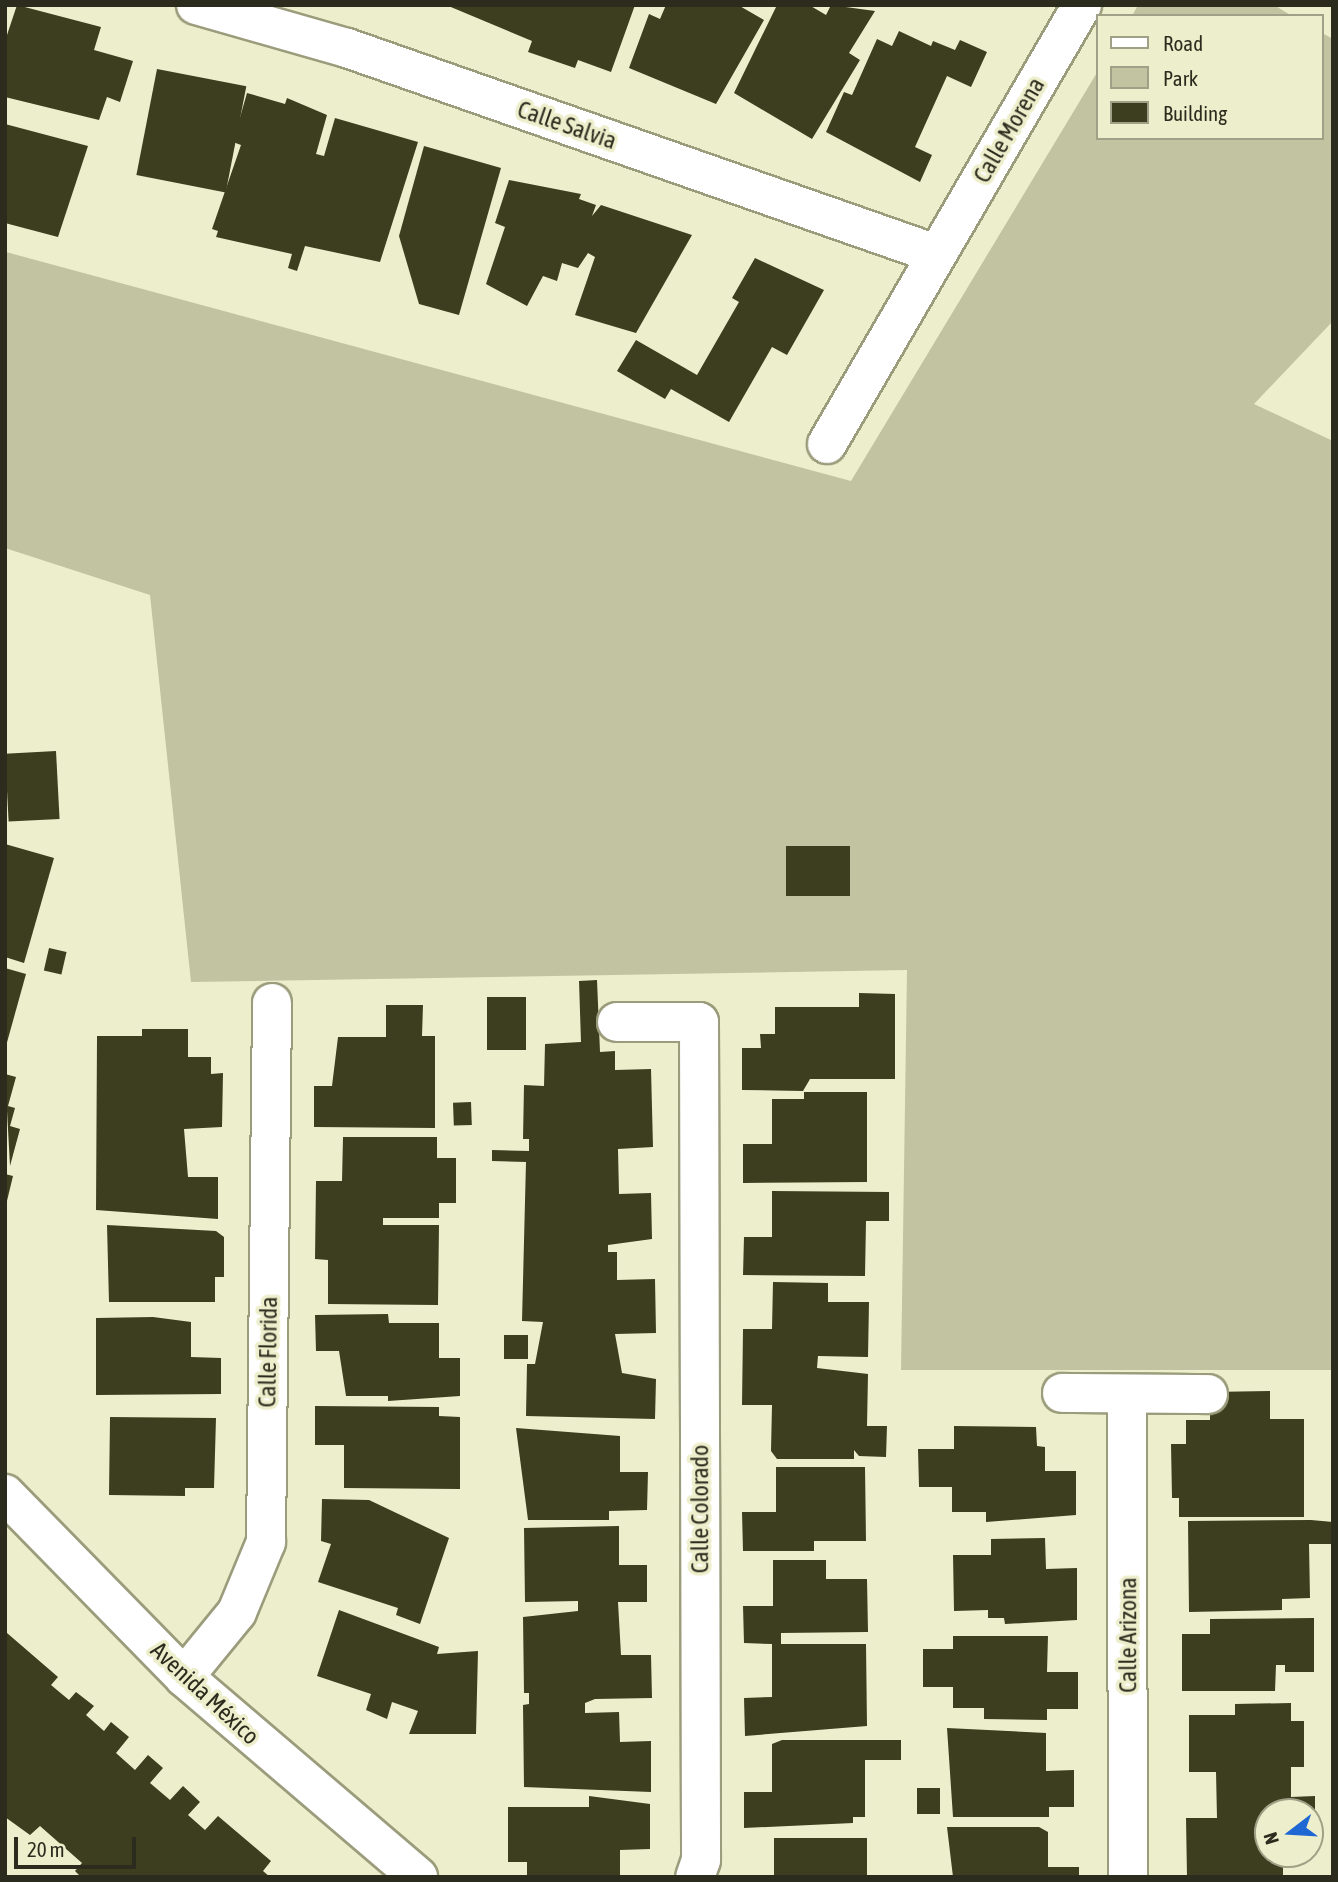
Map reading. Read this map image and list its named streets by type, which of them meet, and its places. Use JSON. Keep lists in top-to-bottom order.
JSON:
{
  "streets": {
    "street": [
      "Calle Salvia",
      "Calle Morena",
      "Calle Florida",
      "Calle Colorado",
      "Calle Arizona",
      "Avenida México"
    ]
  },
  "crossings": [
    ["Calle Salvia", "Calle Morena"],
    ["Calle Florida", "Avenida México"]
  ],
  "legend": ["Road", "Park", "Building"],
  "scale_bar": "20 m",
  "north": "left"
}
